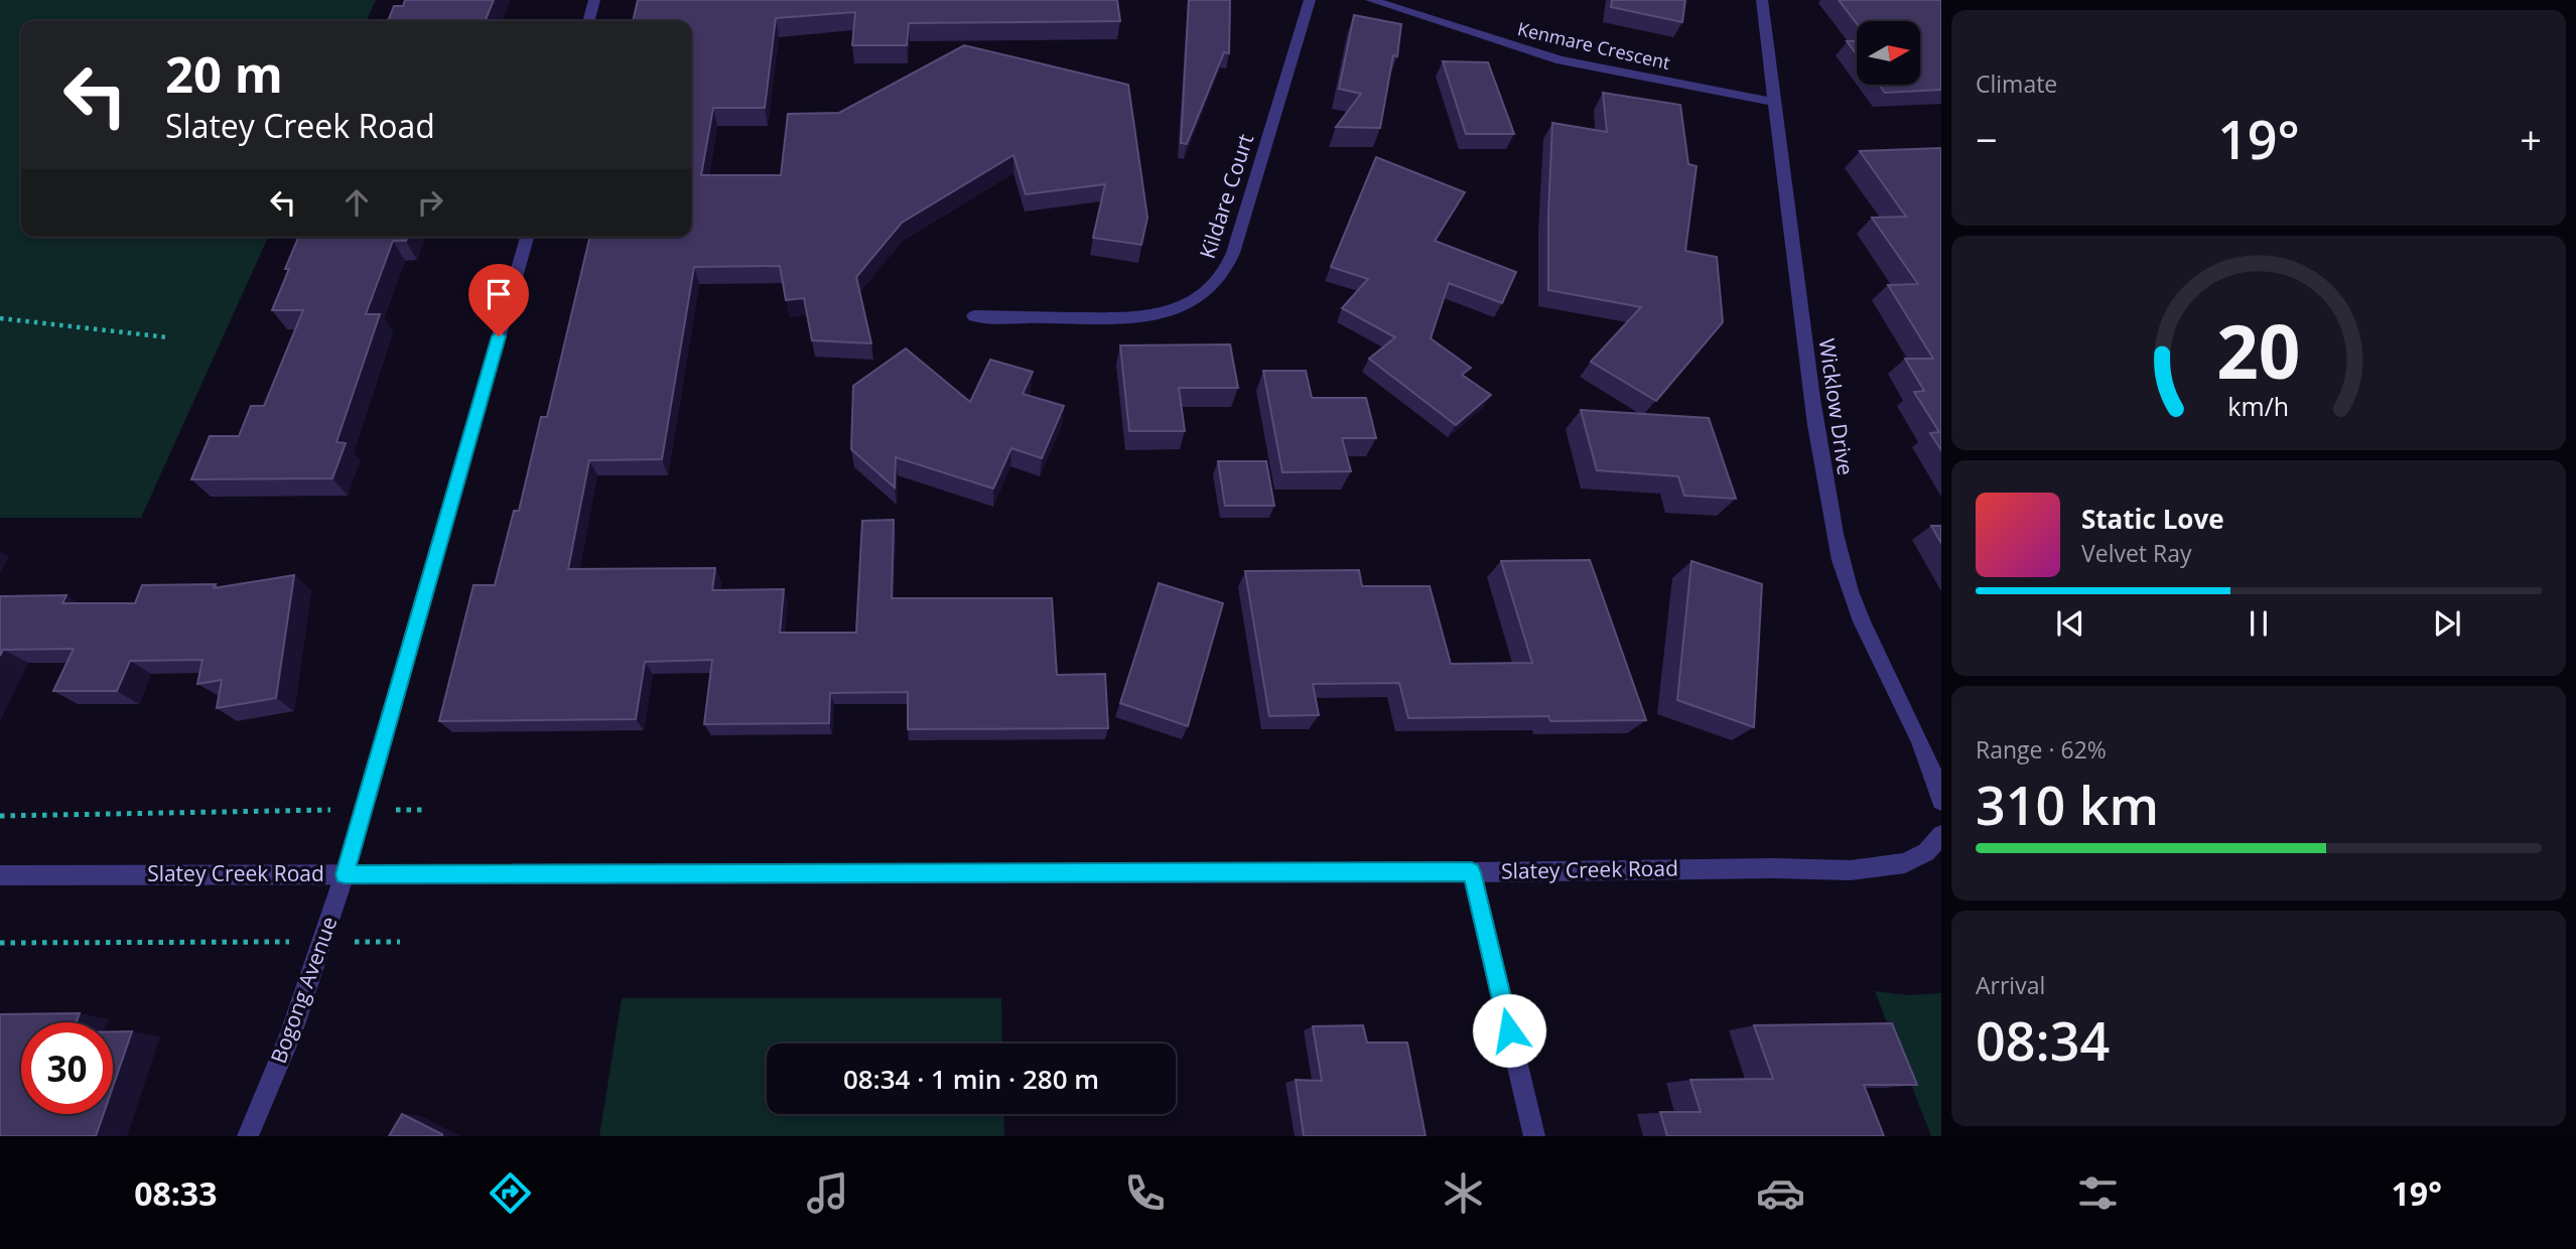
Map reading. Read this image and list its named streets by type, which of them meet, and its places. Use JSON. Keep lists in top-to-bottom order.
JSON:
{
  "streets": {
    "street": [
      "Kenmare Crescent",
      "Kildare Court",
      "Wicklow Drive",
      "Slatey Creek Road",
      "Bogong Avenue"
    ]
  },
  "crossings": [
    ["Kenmare Crescent", "Wicklow Drive"],
    ["Slatey Creek Road", "Bogong Avenue"]
  ],
  "north": "right",
  "page": {
    "tile": [
      "Climate",
      ["Range · 62%", "310 km"],
      ["Arrival", "08:34"]
    ],
    "turn": ["20 m", "Slatey Creek Road"],
    "heat": ["−", "19°", "+"],
    "song": ["Static Love", "Velvet Ray"],
    "limit": "30",
    "trip": "08:34 · 1 min · 280 m",
    "tabs": ["08:33", "19°"],
    "gauge": ["20", "km/h"]
  }
}
